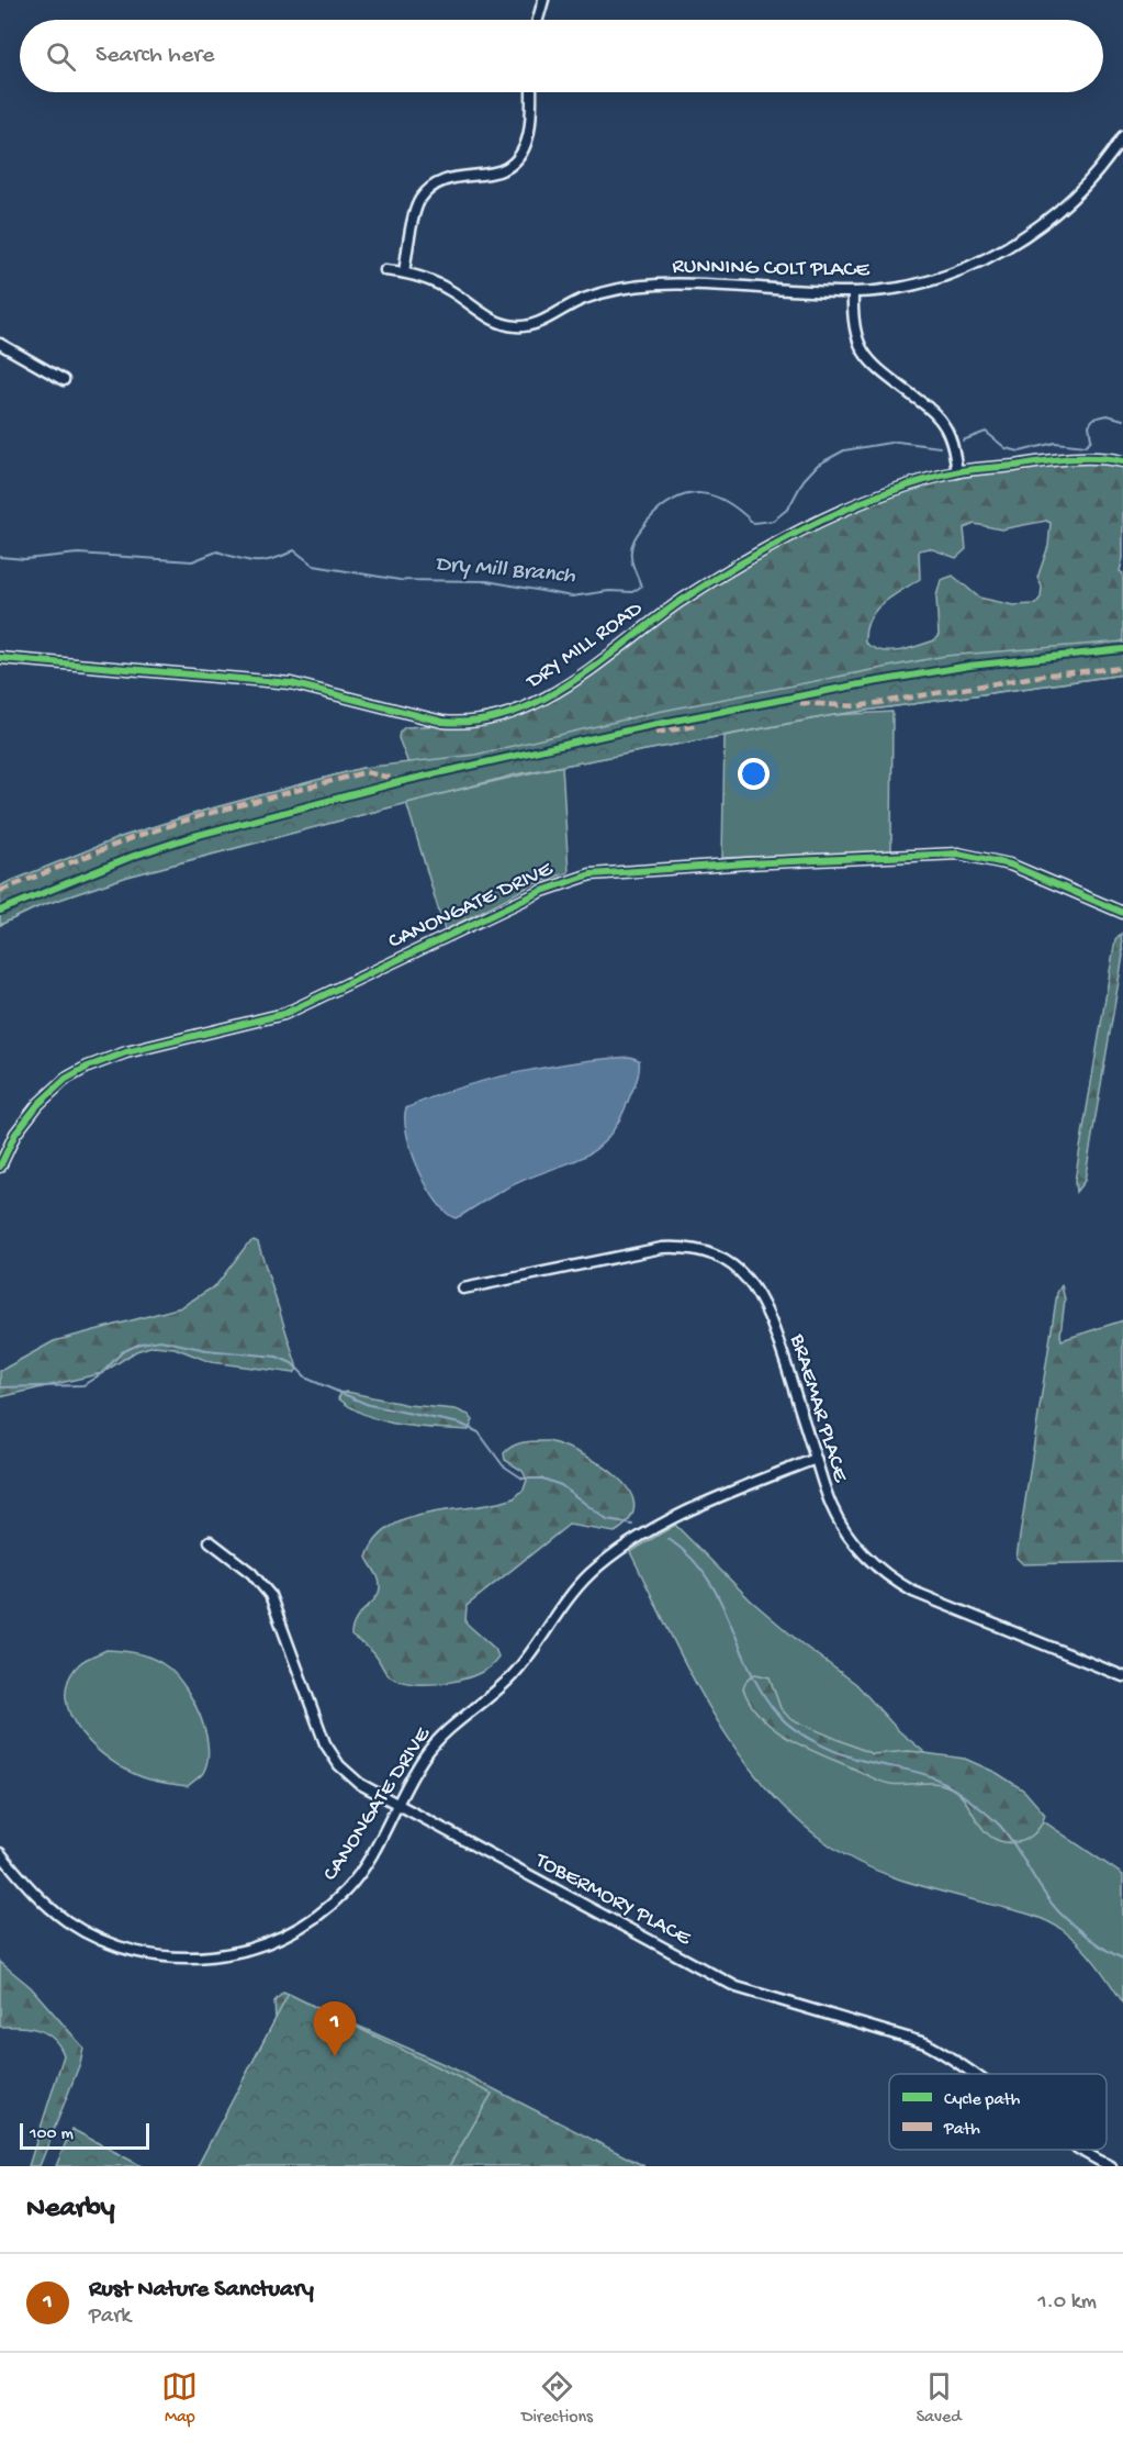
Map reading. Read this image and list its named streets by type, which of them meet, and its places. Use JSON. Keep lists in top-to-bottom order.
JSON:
{
  "streets": {
    "street": [
      "RUNNING COLT PLACE",
      "DRY MILL ROAD",
      "CANONGATE DRIVE",
      "BRAEMAR PLACE",
      "TOBERMORY PLACE"
    ]
  },
  "crossings": [
    ["CANONGATE DRIVE", "BRAEMAR PLACE"],
    ["CANONGATE DRIVE", "TOBERMORY PLACE"]
  ],
  "water": ["Dry Mill Branch"],
  "legend": ["Cycle path", "Path"],
  "scale_bar": "100 m",
  "page": {
    "search": "Search here",
    "pins": "1",
    "scale": "100 m",
    "heading": "Nearby",
    "list": [
      {
        "mark": "1",
        "name": "Rust Nature Sanctuary",
        "note": "Park",
        "value": "1.0 km"
      }
    ],
    "nav": ["Map", "Directions", "Saved"]
  }
}
